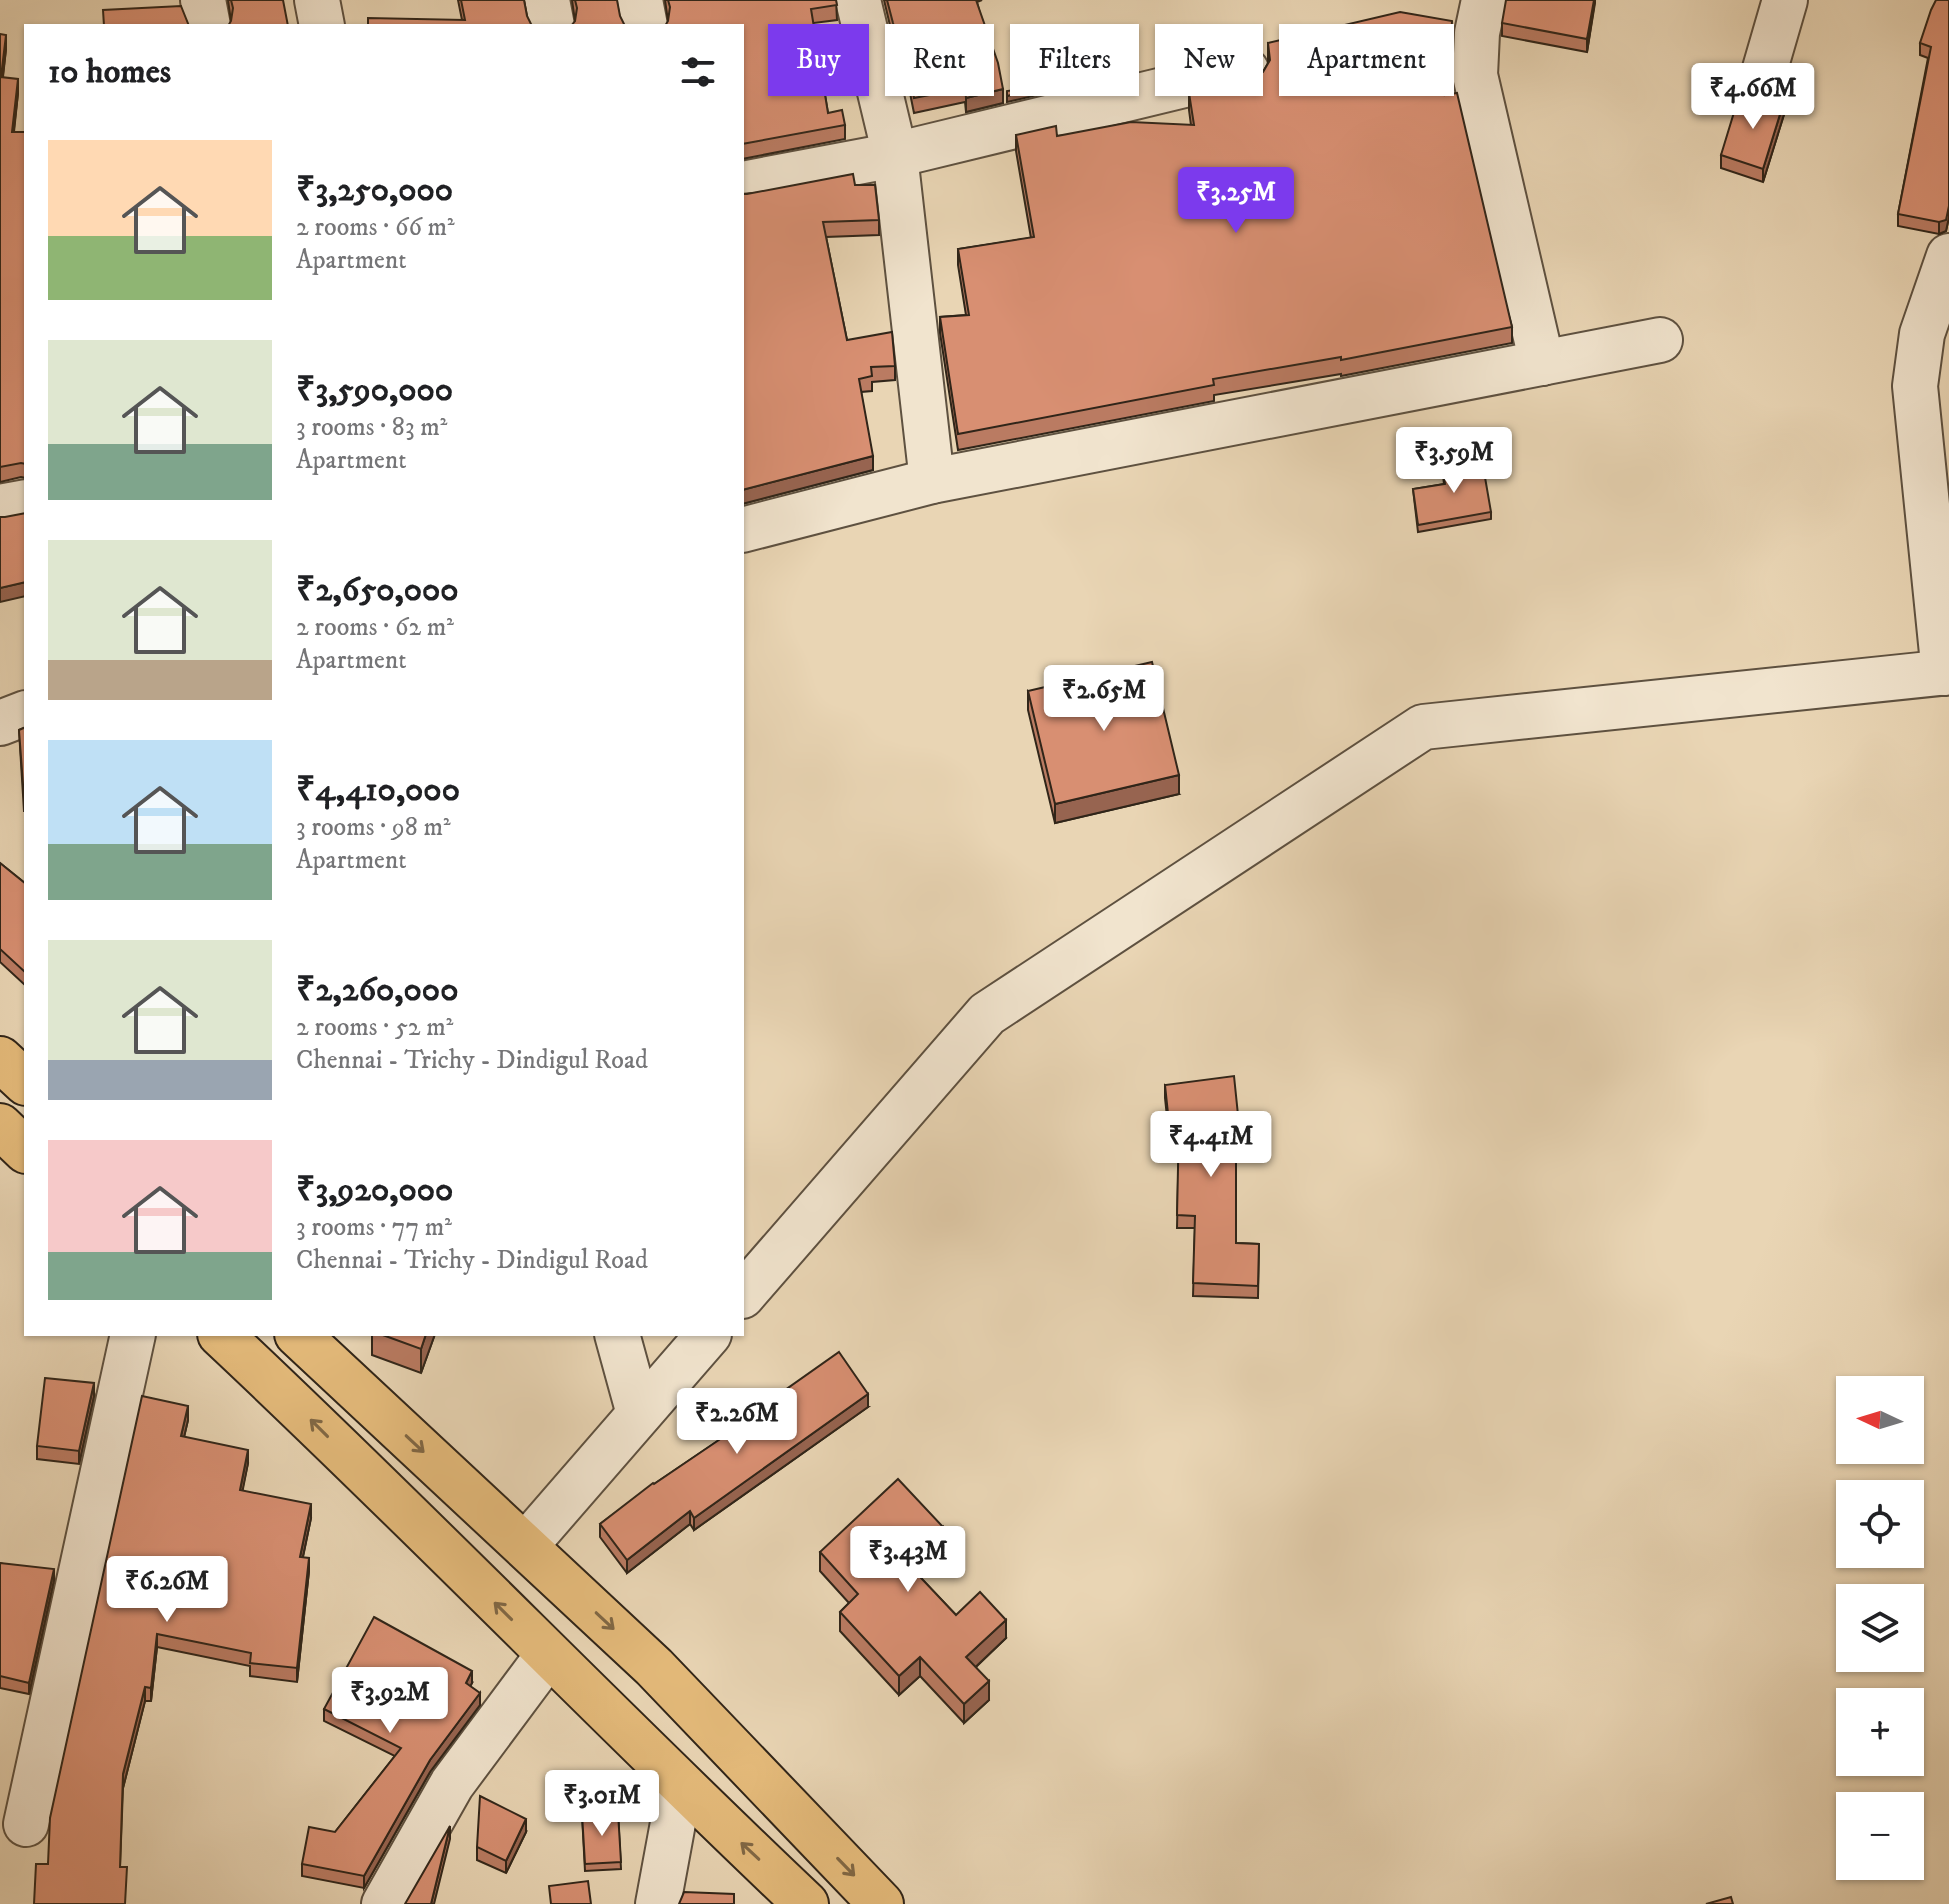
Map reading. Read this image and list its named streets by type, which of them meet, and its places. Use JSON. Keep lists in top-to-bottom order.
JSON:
{
  "north": "left",
  "page": {
    "chip": [
      "Buy",
      "Rent",
      "Filters",
      "New",
      "Apartment"
    ],
    "heading": "10 homes",
    "price": [
      "₹4.66M",
      "₹3.25M",
      "₹3.59M",
      "₹2.65M",
      "₹4.41M",
      "₹2.26M",
      "₹3.43M",
      "₹6.26M",
      "₹3.92M",
      "₹3.01M"
    ],
    "list": [
      {
        "name": "₹3,250,000",
        "note": "2 rooms · 66 m² · Apartment"
      },
      {
        "name": "₹3,590,000",
        "note": "3 rooms · 83 m² · Apartment"
      },
      {
        "name": "₹2,650,000",
        "note": "2 rooms · 62 m² · Apartment"
      },
      {
        "name": "₹4,410,000",
        "note": "3 rooms · 98 m² · Apartment"
      },
      {
        "name": "₹2,260,000",
        "note": "2 rooms · 52 m² · Chennai - Trichy - Dindigul Road"
      },
      {
        "name": "₹3,920,000",
        "note": "3 rooms · 77 m² · Chennai - Trichy - Dindigul Road"
      }
    ],
    "map_buttons": ["+", "−"]
  }
}
